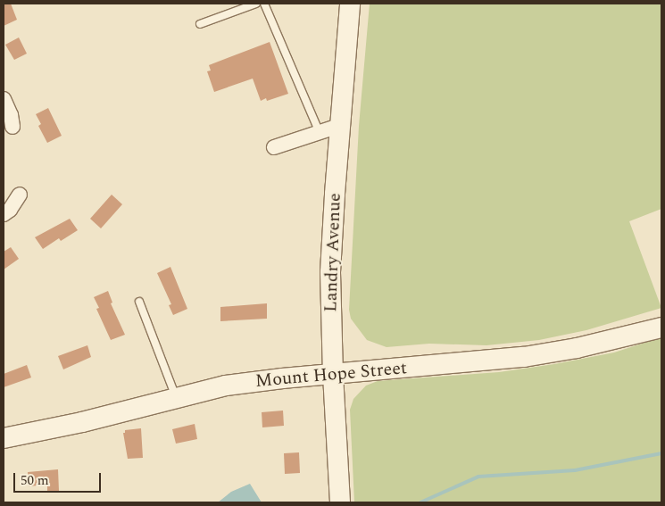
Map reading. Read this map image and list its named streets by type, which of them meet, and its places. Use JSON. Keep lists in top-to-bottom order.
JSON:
{
  "streets": {
    "street": ["Landry Avenue", "Mount Hope Street"]
  },
  "crossings": [
    ["Landry Avenue", "Mount Hope Street"]
  ],
  "scale_bar": "50 m"
}
